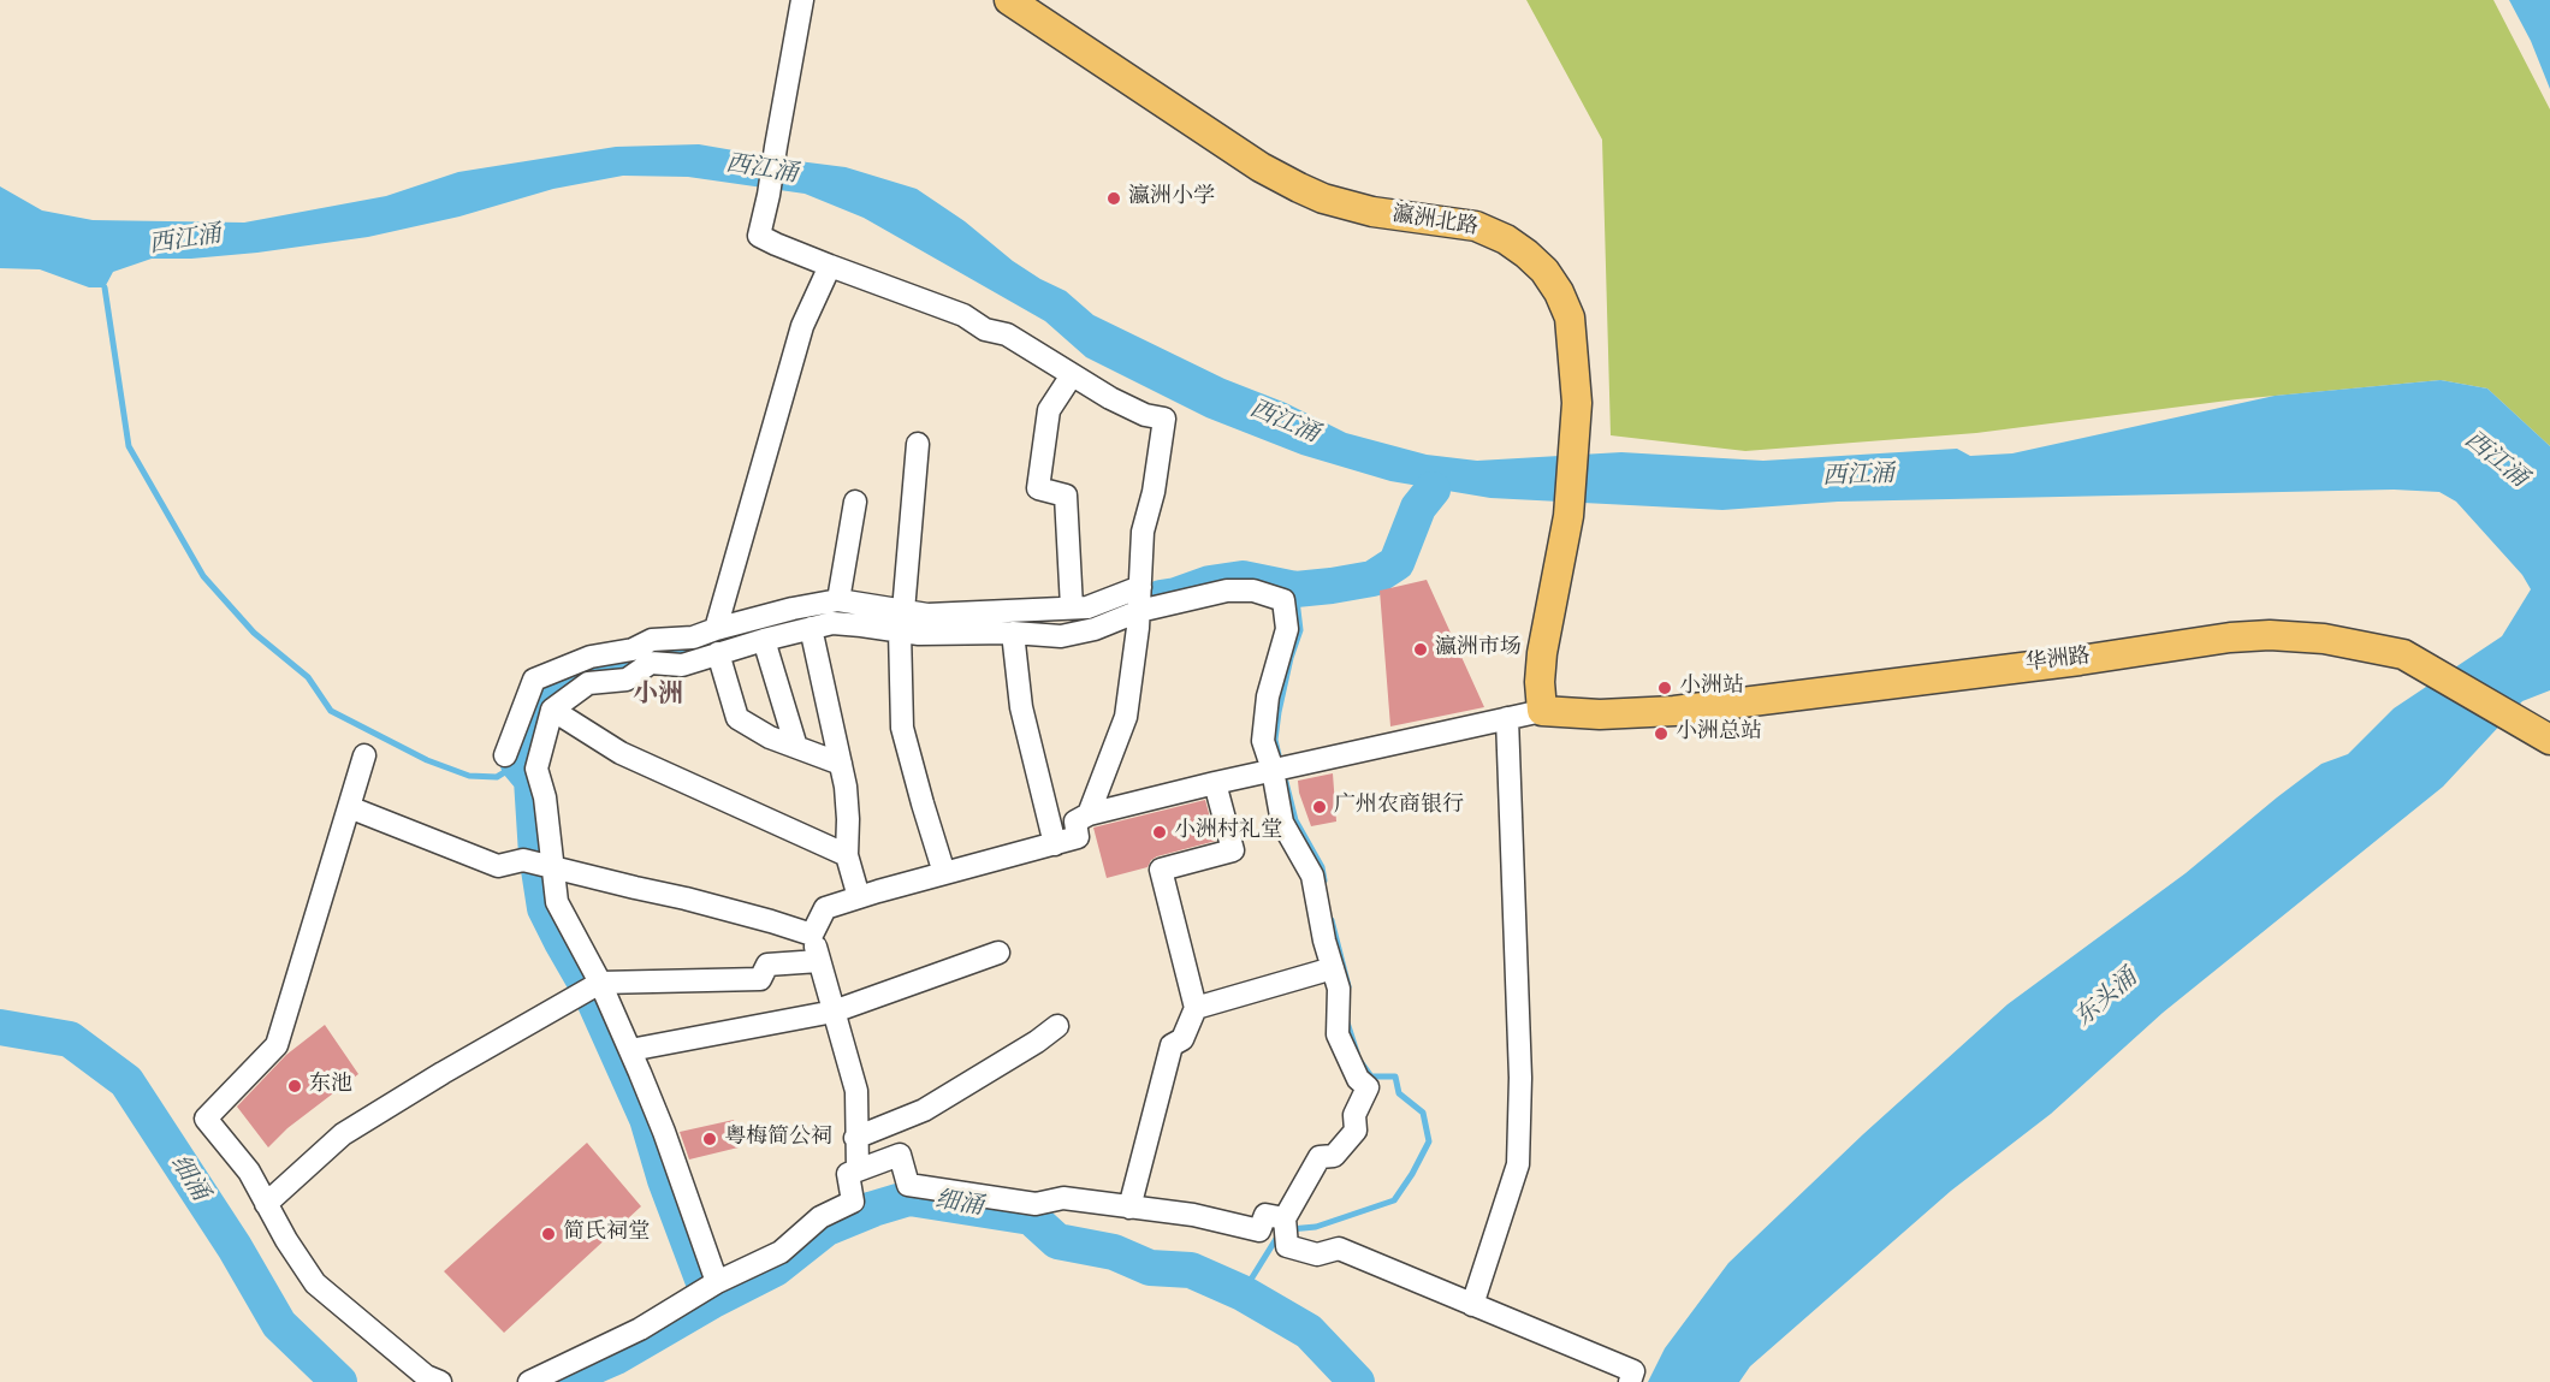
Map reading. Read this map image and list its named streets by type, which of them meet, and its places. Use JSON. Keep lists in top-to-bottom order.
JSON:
{
  "streets": {
    "main road": ["瀛洲北路", "华洲路"]
  },
  "crossings": [
    ["瀛洲北路", "华洲路"]
  ],
  "districts": ["小洲"],
  "water": ["西江涌", "东头涌", "细涌"],
  "places": [
    "瀛洲小学",
    "瀛洲市场",
    "小洲站",
    "小洲总站",
    "广州农商银行",
    "小洲村礼堂",
    "东池",
    "粤梅简公祠",
    "简氏祠堂"
  ]
}
